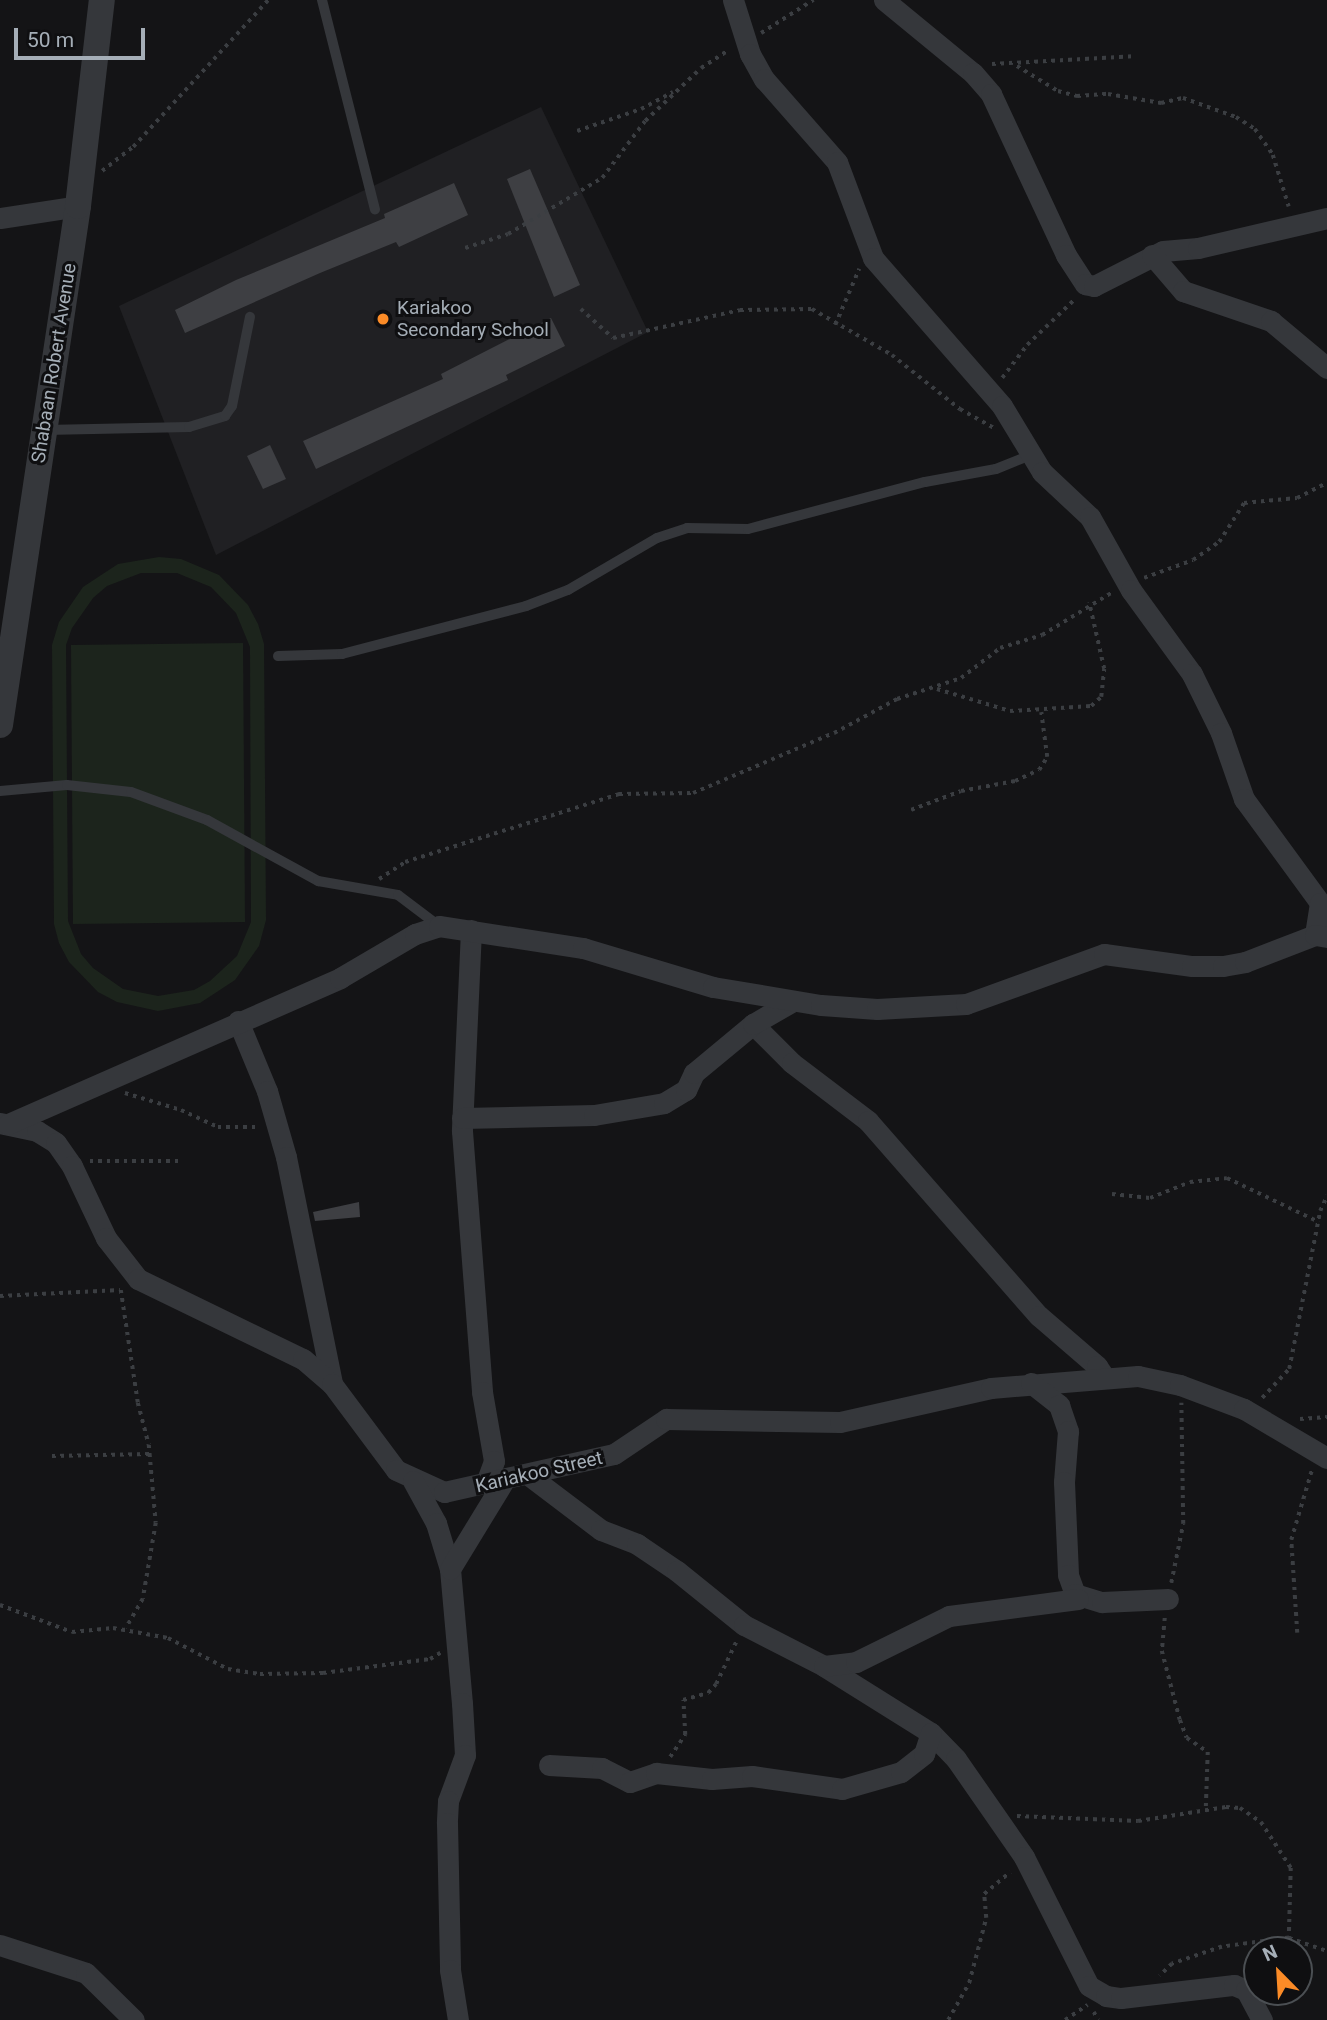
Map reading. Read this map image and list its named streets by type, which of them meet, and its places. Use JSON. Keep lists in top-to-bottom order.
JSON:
{
  "streets": {
    "street": ["Shabaan Robert Avenue", "Kariakoo Street"]
  },
  "places": ["Kariakoo Secondary School"],
  "scale_bar": "50 m",
  "north": "top left"
}
